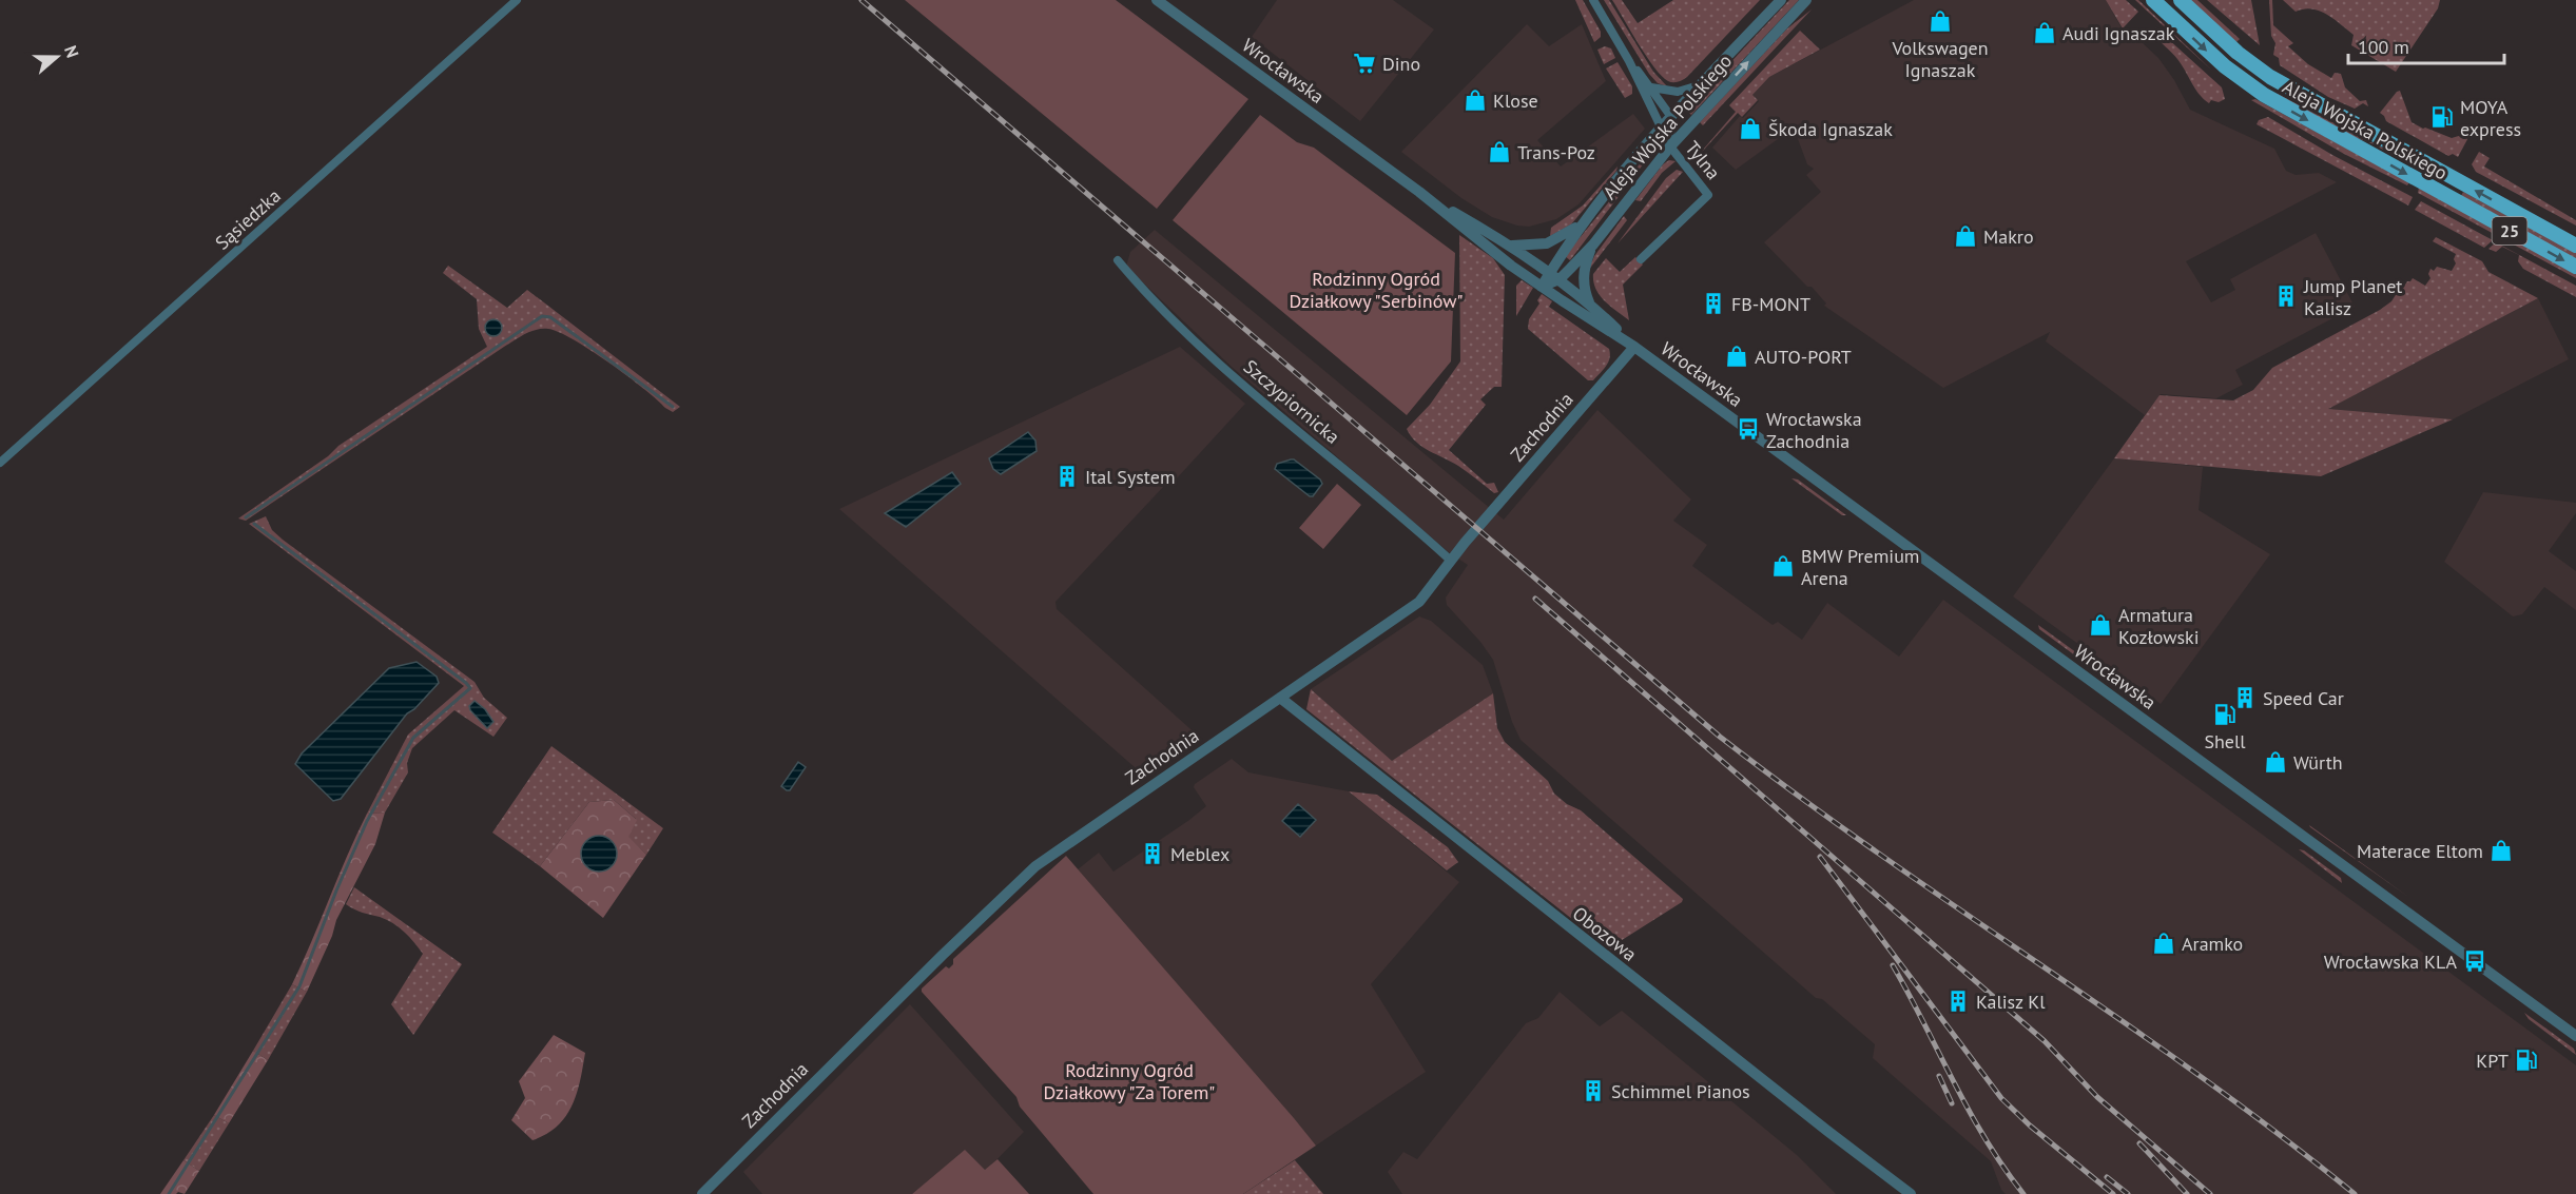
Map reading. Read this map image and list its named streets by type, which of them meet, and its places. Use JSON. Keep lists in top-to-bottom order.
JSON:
{
  "streets": {
    "main road": ["Aleja Wojska Polskiego", "25"],
    "street": [
      "Wrocławska",
      "Tylna",
      "Sąsiedzka",
      "Szczypiornicka",
      "Zachodnia",
      "Obozowa"
    ]
  },
  "crossings": [
    ["Wrocławska", "Aleja Wojska Polskiego"],
    ["Wrocławska", "Zachodnia"],
    ["Aleja Wojska Polskiego", "Tylna"],
    ["Szczypiornicka", "Zachodnia"],
    ["Zachodnia", "Obozowa"]
  ],
  "parks": ["Rodzinny Ogród Działkowy \"Serbinów\"", "Rodzinny Ogród Działkowy \"Za Torem\""],
  "places": {
    "shop": [
      "Volkswagen Ignaszak",
      "Audi Ignaszak",
      "Klose",
      "Škoda Ignaszak",
      "Trans-Poz",
      "Makro",
      "AUTO-PORT",
      "BMW Premium Arena",
      "Armatura Kozłowski",
      "Würth",
      "Materace Eltom",
      "Aramko"
    ],
    "supermarket": ["Dino"],
    "fuel station": ["MOYA express", "Shell", "KPT"],
    "building": [
      "Jump Planet Kalisz",
      "FB-MONT",
      "Ital System",
      "Speed Car",
      "Meblex",
      "Kalisz Kl",
      "Schimmel Pianos"
    ],
    "bus stop": ["Wrocławska Zachodnia", "Wrocławska KLA"]
  },
  "scale_bar": "100 m",
  "north": "right"
}
